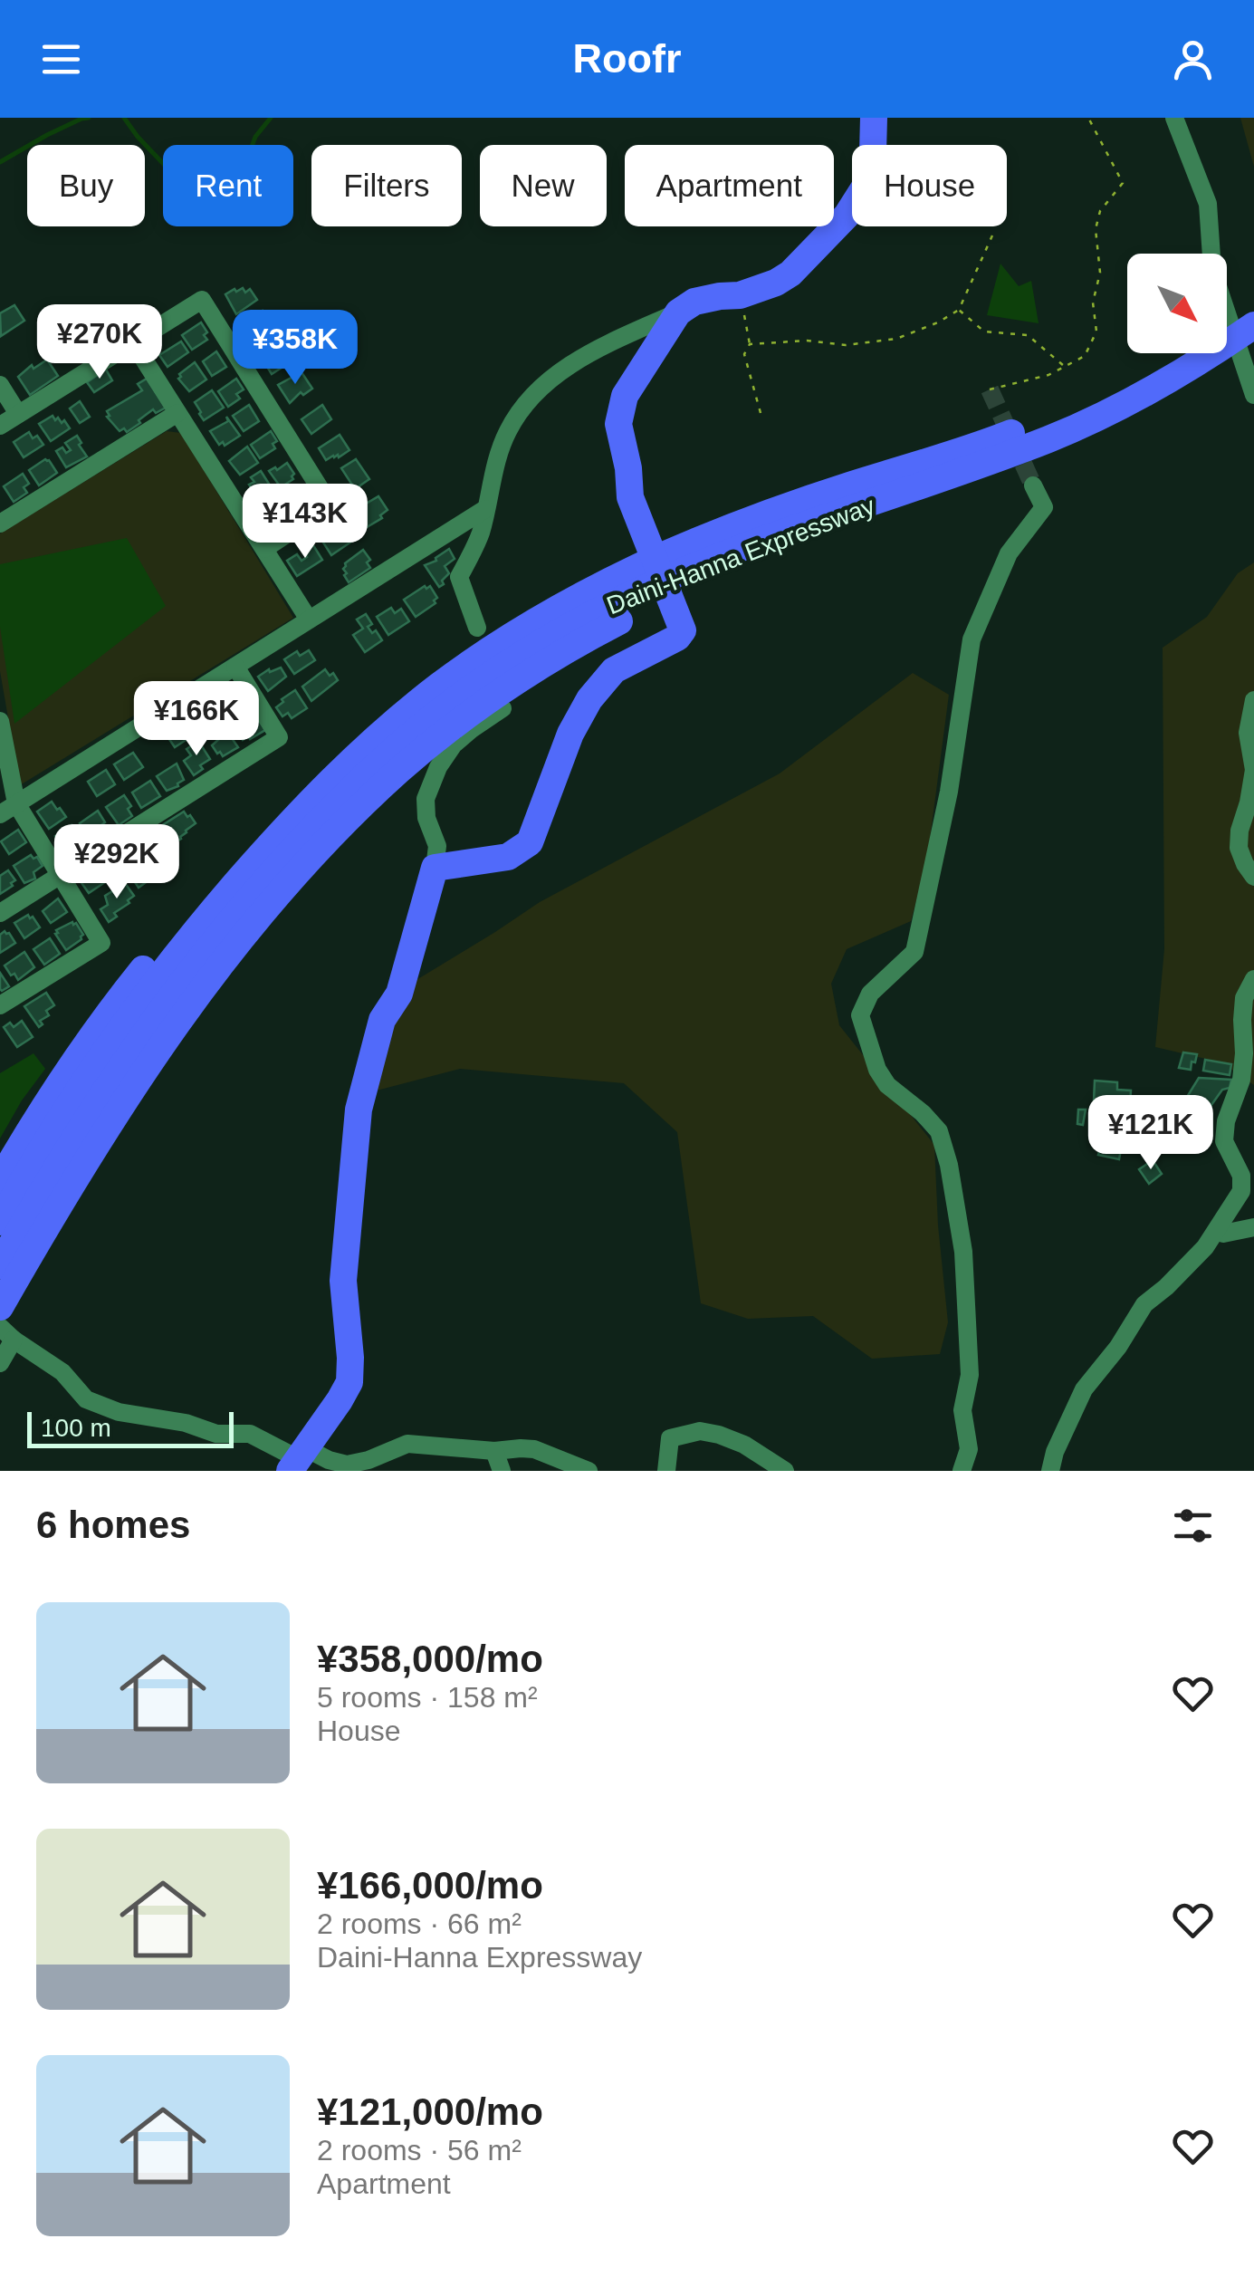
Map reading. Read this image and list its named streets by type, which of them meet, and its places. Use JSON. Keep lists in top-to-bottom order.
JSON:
{
  "streets": {
    "highway": ["Daini-Hanna Expressway"]
  },
  "scale_bar": "100 m",
  "north": "bottom right",
  "page": {
    "header": "Roofr",
    "chip": [
      "Buy",
      "Rent",
      "Filters",
      "New",
      "Apartment",
      "House"
    ],
    "price": [
      "¥270K",
      "¥358K",
      "¥143K",
      "¥166K",
      "¥292K",
      "¥121K"
    ],
    "scale": "100 m",
    "heading": "6 homes",
    "list": [
      {
        "name": "¥358,000/mo",
        "note": "5 rooms · 158 m² · House"
      },
      {
        "name": "¥166,000/mo",
        "note": "2 rooms · 66 m² · Daini-Hanna Expressway"
      },
      {
        "name": "¥121,000/mo",
        "note": "2 rooms · 56 m² · Apartment"
      }
    ]
  }
}
